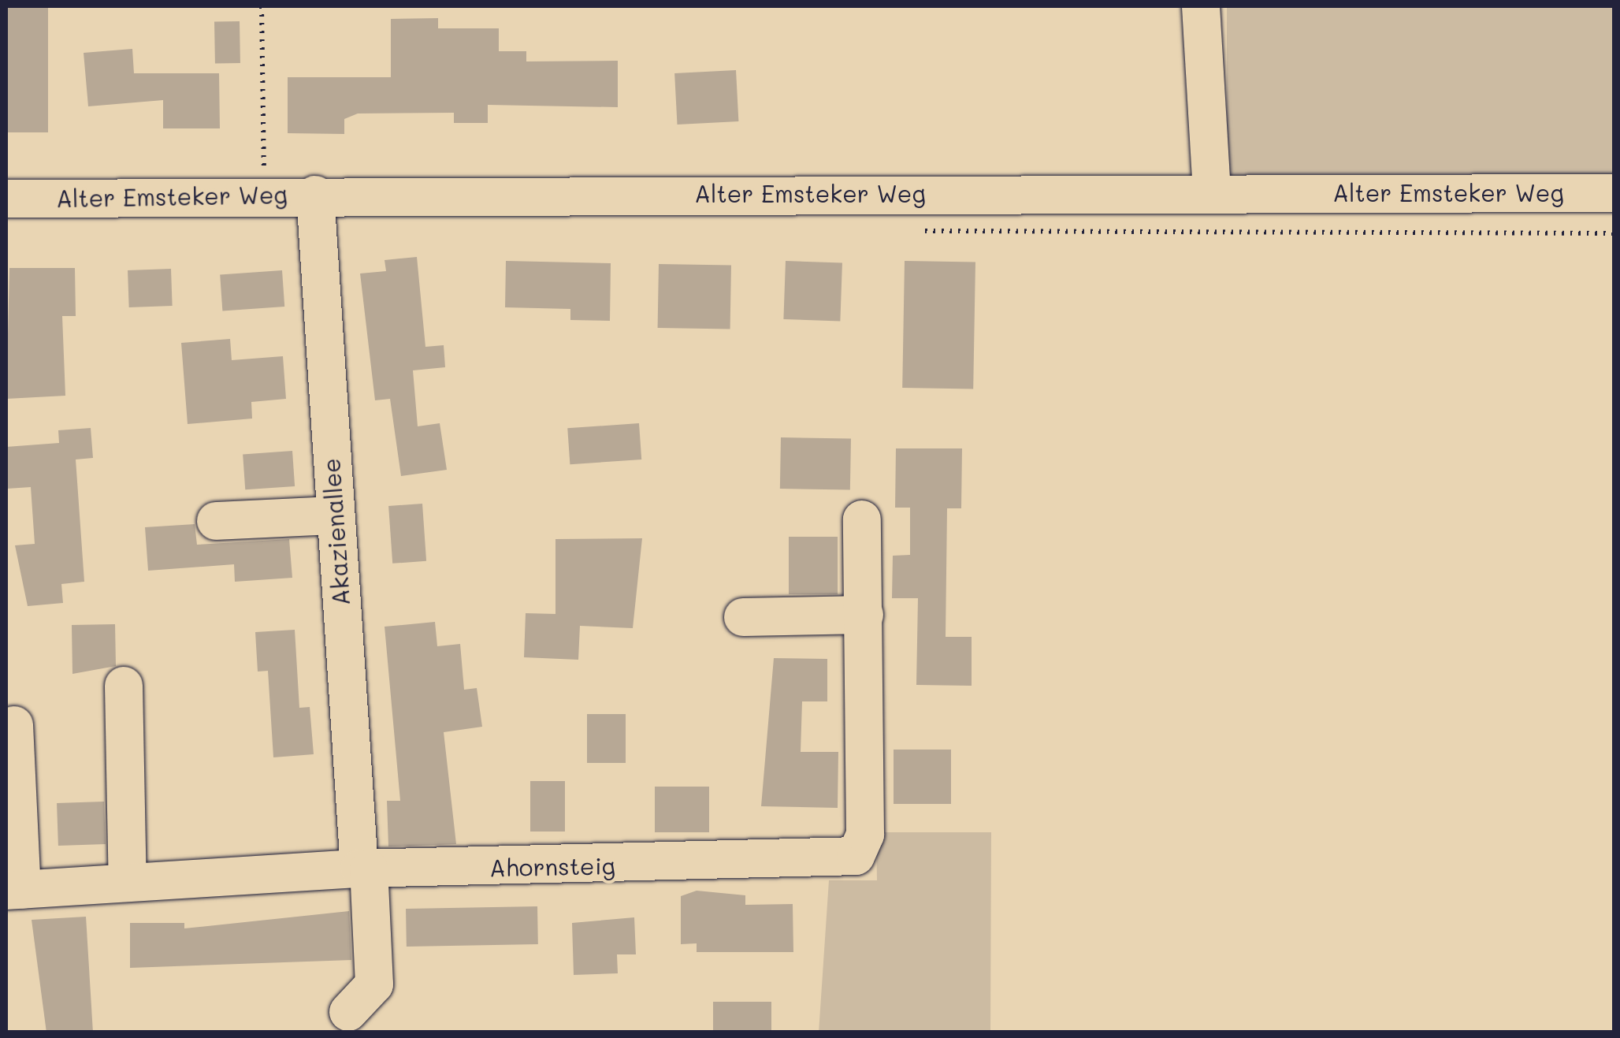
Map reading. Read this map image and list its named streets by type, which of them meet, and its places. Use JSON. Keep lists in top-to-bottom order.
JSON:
{
  "streets": {
    "street": ["Alter Emsteker Weg", "Akazienallee", "Ahornsteig"]
  },
  "crossings": [
    ["Alter Emsteker Weg", "Akazienallee"],
    ["Akazienallee", "Ahornsteig"]
  ]
}
